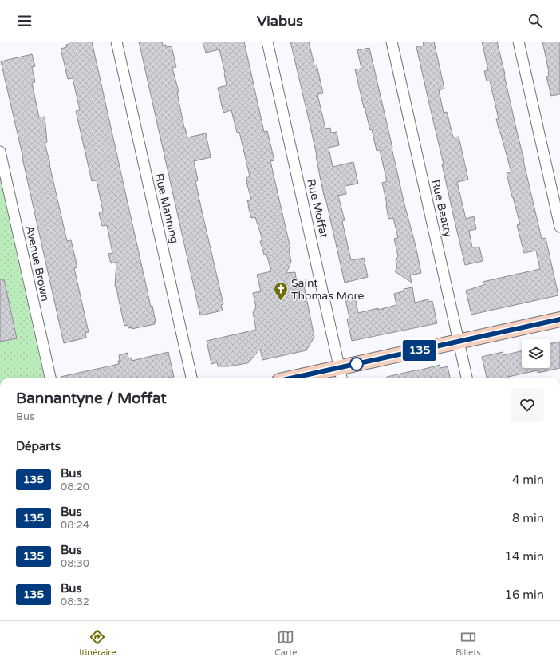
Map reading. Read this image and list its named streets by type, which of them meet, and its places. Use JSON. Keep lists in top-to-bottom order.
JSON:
{
  "streets": {
    "street": [
      "Rue Manning",
      "Rue Moffat",
      "Rue Beatty",
      "Avenue Brown"
    ]
  },
  "places": {
    "church": ["Saint Thomas More"]
  },
  "lines": ["bus line 135"],
  "page": {
    "header": "Viabus",
    "on_map": "135",
    "heading": [
      ["Bannantyne / Moffat", "Bus"],
      "Départs"
    ],
    "list": [
      {
        "mark": "135",
        "name": "Bus",
        "note": "08:20",
        "value": "4 min"
      },
      {
        "mark": "135",
        "name": "Bus",
        "note": "08:24",
        "value": "8 min"
      },
      {
        "mark": "135",
        "name": "Bus",
        "note": "08:30",
        "value": "14 min"
      },
      {
        "mark": "135",
        "name": "Bus",
        "note": "08:32",
        "value": "16 min"
      }
    ],
    "tabs": ["Itinéraire", "Carte", "Billets"]
  }
}
